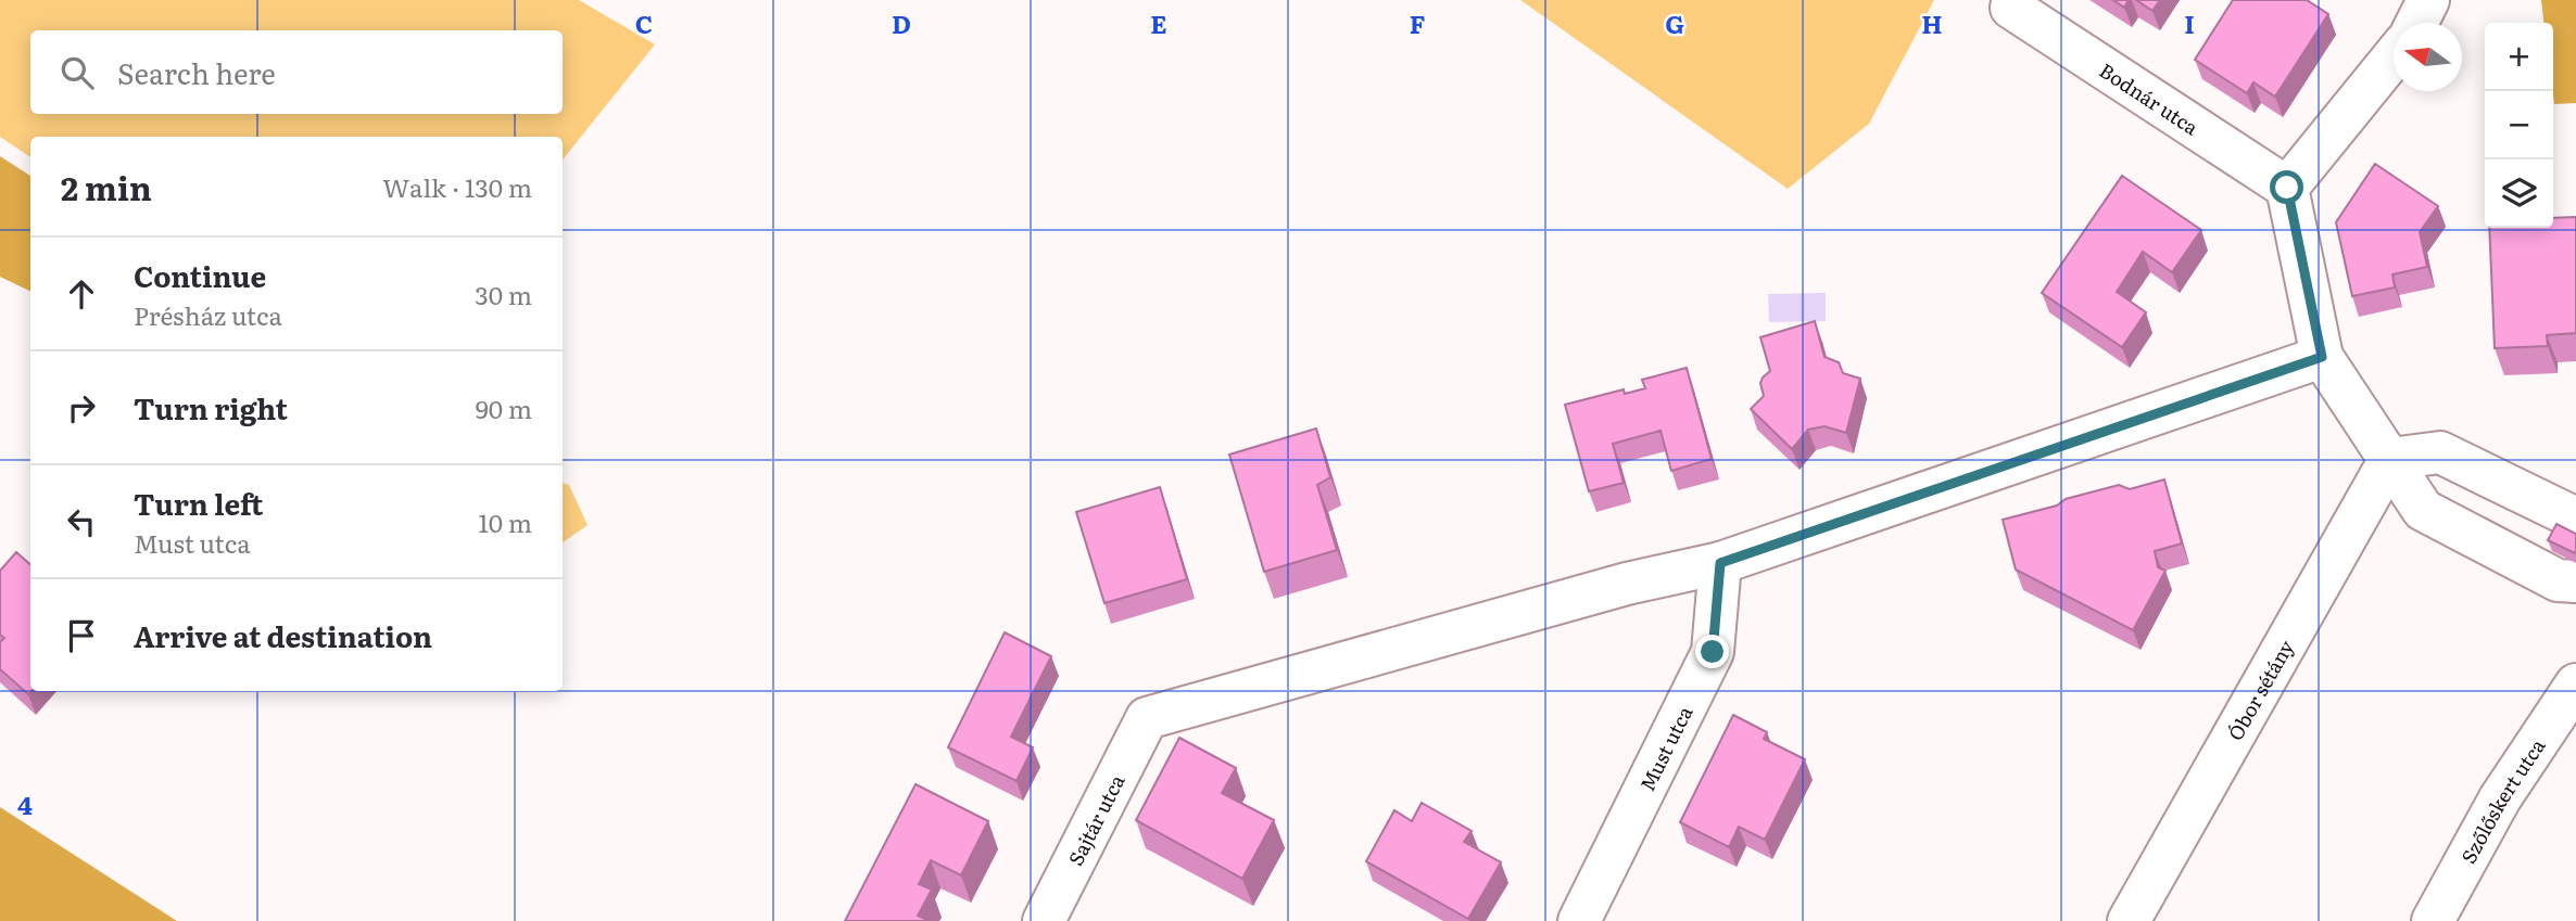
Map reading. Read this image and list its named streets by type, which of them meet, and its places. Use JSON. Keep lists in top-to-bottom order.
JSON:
{
  "streets": {
    "street": [
      "Bodnár utca",
      "Óbor sétány",
      "Must utca",
      "Szőlőskert utca",
      "Sajtár utca"
    ]
  },
  "crossings": [
    ["Must utca", "Sajtár utca"]
  ],
  "north": "left",
  "page": {
    "map_buttons": ["+", "−"],
    "search": "Search here",
    "heading": ["2 min", "Walk · 130 m"],
    "list": [
      ["Continue", "Présház utca", "30 m"],
      ["Turn right", "90 m"],
      ["Turn left", "Must utca", "10 m"],
      "Arrive at destination"
    ]
  },
  "grid": {
    "columns": [
      "C",
      "D",
      "E",
      "F",
      "G",
      "H",
      "I"
    ],
    "rows": ["4"]
  }
}
